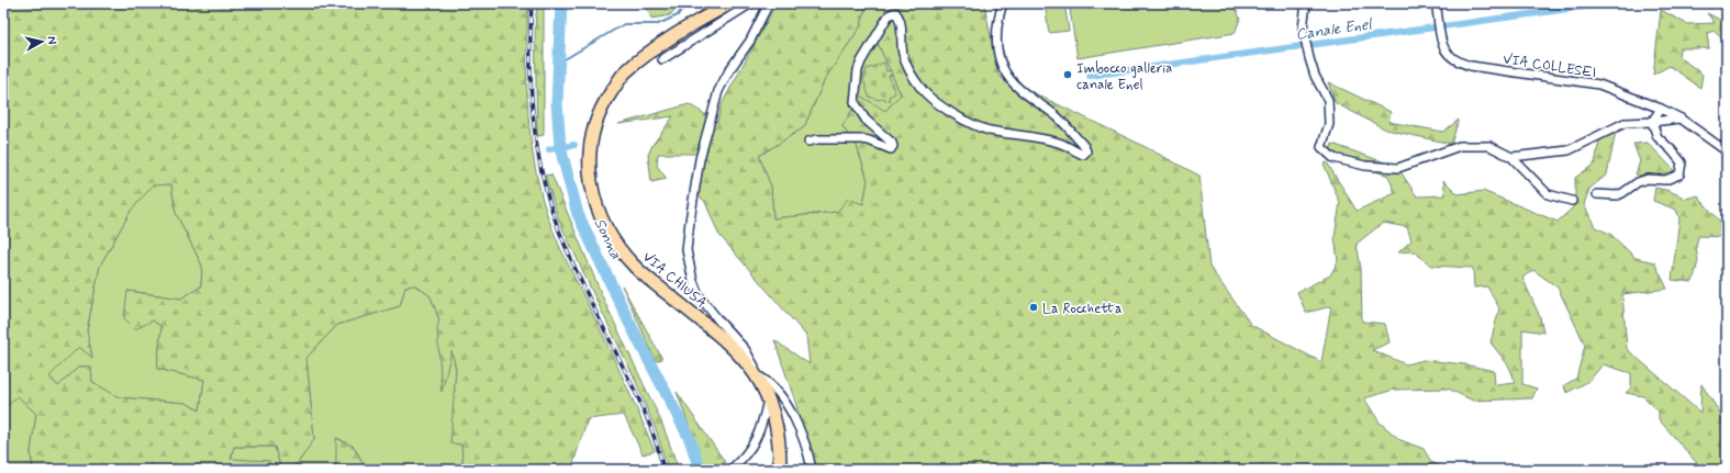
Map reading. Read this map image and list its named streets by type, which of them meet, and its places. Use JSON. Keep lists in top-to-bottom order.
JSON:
{
  "streets": {
    "main road": ["VIA CHIUSA"],
    "street": ["VIA COLLESEI"]
  },
  "water": ["Canale Enel", "Sonna"],
  "places": ["Imbocco galleria canale Enel", "La Rocchetta"],
  "north": "right"
}
